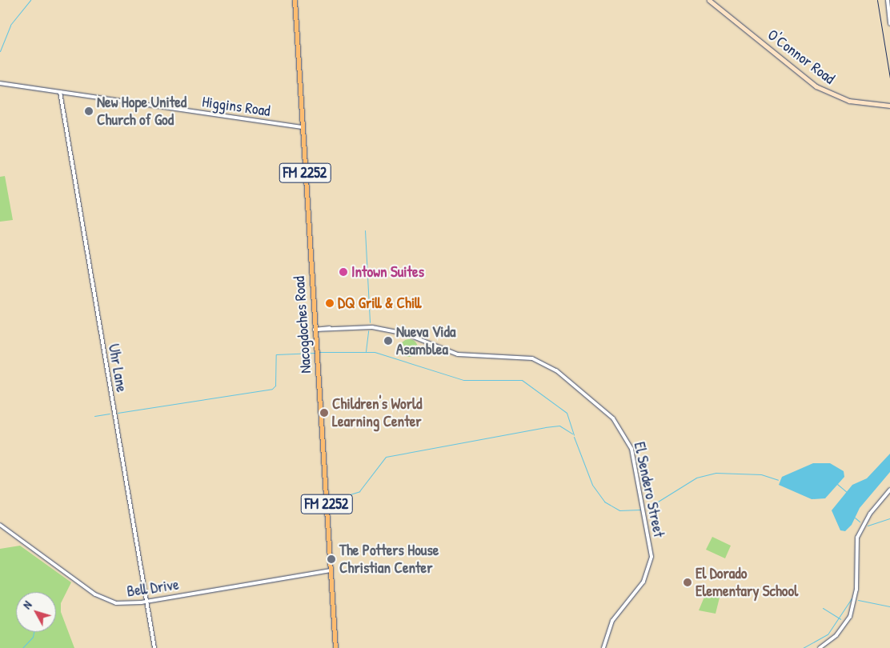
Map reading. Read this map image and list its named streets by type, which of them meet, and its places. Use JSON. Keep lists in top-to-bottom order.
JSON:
{
  "streets": {
    "main road": ["O'Connor Road", "FM 2252", "Nacogdoches Road"],
    "street": [
      "Higgins Road",
      "Uhr Lane",
      "El Sendero Street",
      "Bell Drive"
    ]
  },
  "crossings": [
    ["Higgins Road", "Nacogdoches Road"],
    ["Higgins Road", "Uhr Lane"],
    ["Nacogdoches Road", "El Sendero Street"],
    ["Nacogdoches Road", "Bell Drive"],
    ["Uhr Lane", "Bell Drive"]
  ],
  "places": [
    "New Hope United Church of God",
    "Intown Suites",
    "DQ Grill & Chill",
    "Nueva Vida Asamblea",
    "Children's World Learning Center",
    "The Potters House Christian Center",
    "El Dorado Elementary School"
  ],
  "north": "top left"
}
